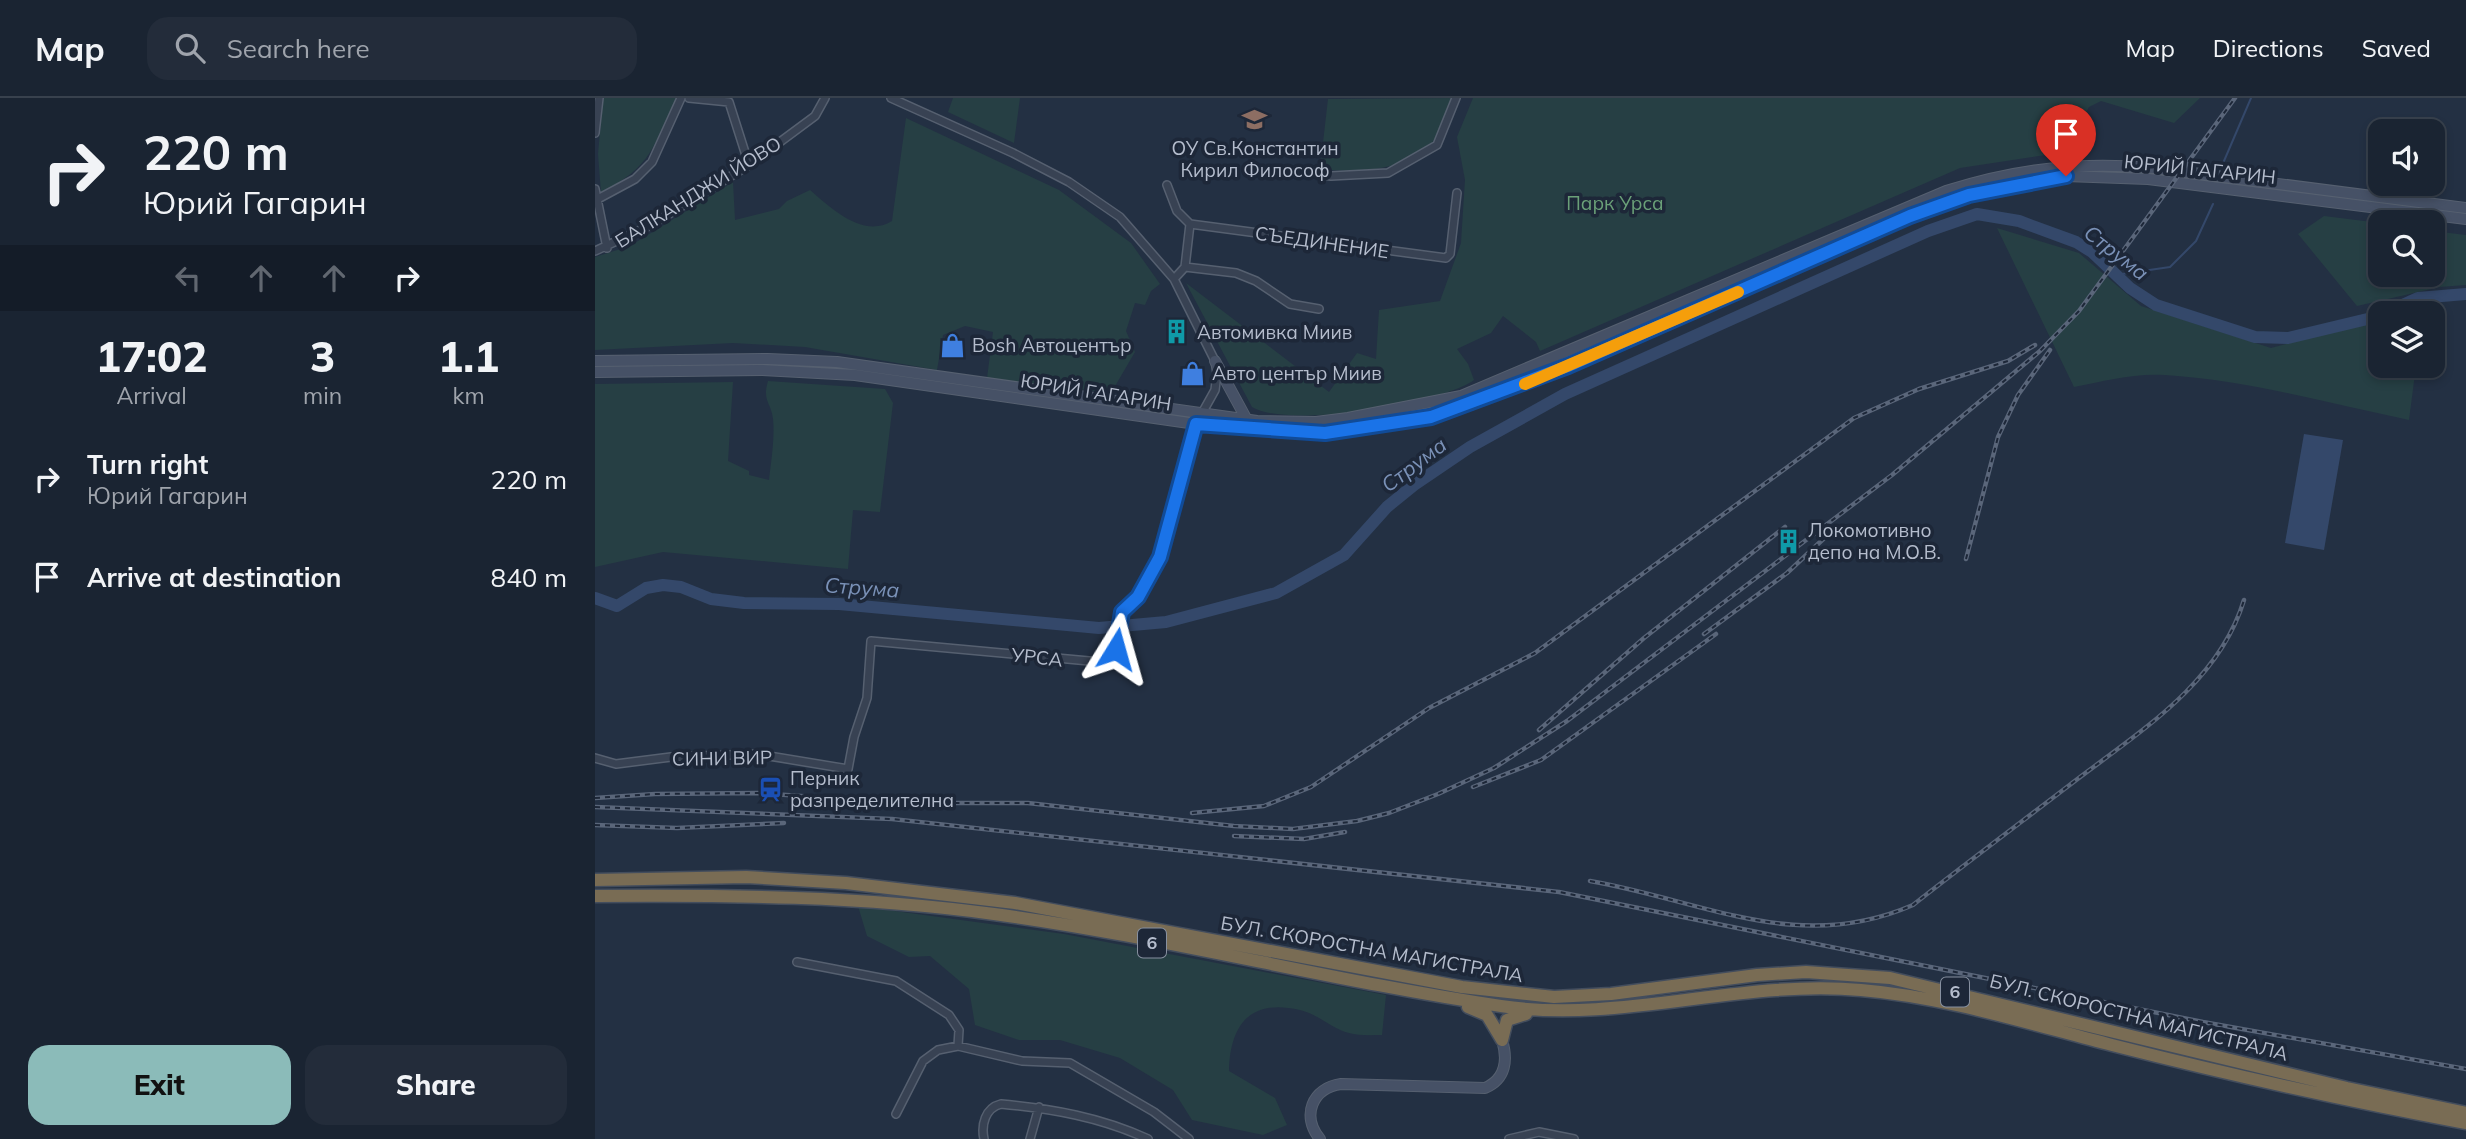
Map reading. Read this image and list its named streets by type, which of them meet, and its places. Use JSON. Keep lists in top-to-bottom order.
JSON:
{
  "streets": {
    "highway": ["6", "БУЛ. СКОРОСТНА МАГИСТРАЛА"],
    "street": [
      "ЮРИЙ ГАГАРИН",
      "БАЛКАНДЖИ ЙОВО",
      "СЪЕДИНЕНИЕ",
      "УРСА",
      "СИНИ ВИР"
    ]
  },
  "crossings": [
    ["ЮРИЙ ГАГАРИН", "УРСА"],
    ["УРСА", "СИНИ ВИР"]
  ],
  "water": ["Струма"],
  "parks": ["Парк Урса"],
  "places": {
    "school or university": ["ОУ Св.Константин Кирил Философ"],
    "building": ["Автомивка Миив", "Локомотивно депо на М.О.В."],
    "shop": ["Bosh Автоцентър", "Авто център Миив"],
    "station": ["Перник разпределителна"]
  },
  "page": {
    "header": "Map",
    "search": "Search here",
    "nav": ["Map", "Directions", "Saved"],
    "turn": ["220 m", "Юрий Гагарин"],
    "eta": [
      "17:02",
      "Arrival",
      "3",
      "min",
      "1.1",
      "km"
    ],
    "list": [
      {
        "name": "Turn right",
        "note": "Юрий Гагарин",
        "value": "220 m"
      },
      {
        "name": "Arrive at destination",
        "value": "840 m"
      }
    ],
    "buttons": ["Exit", "Share"]
  }
}
